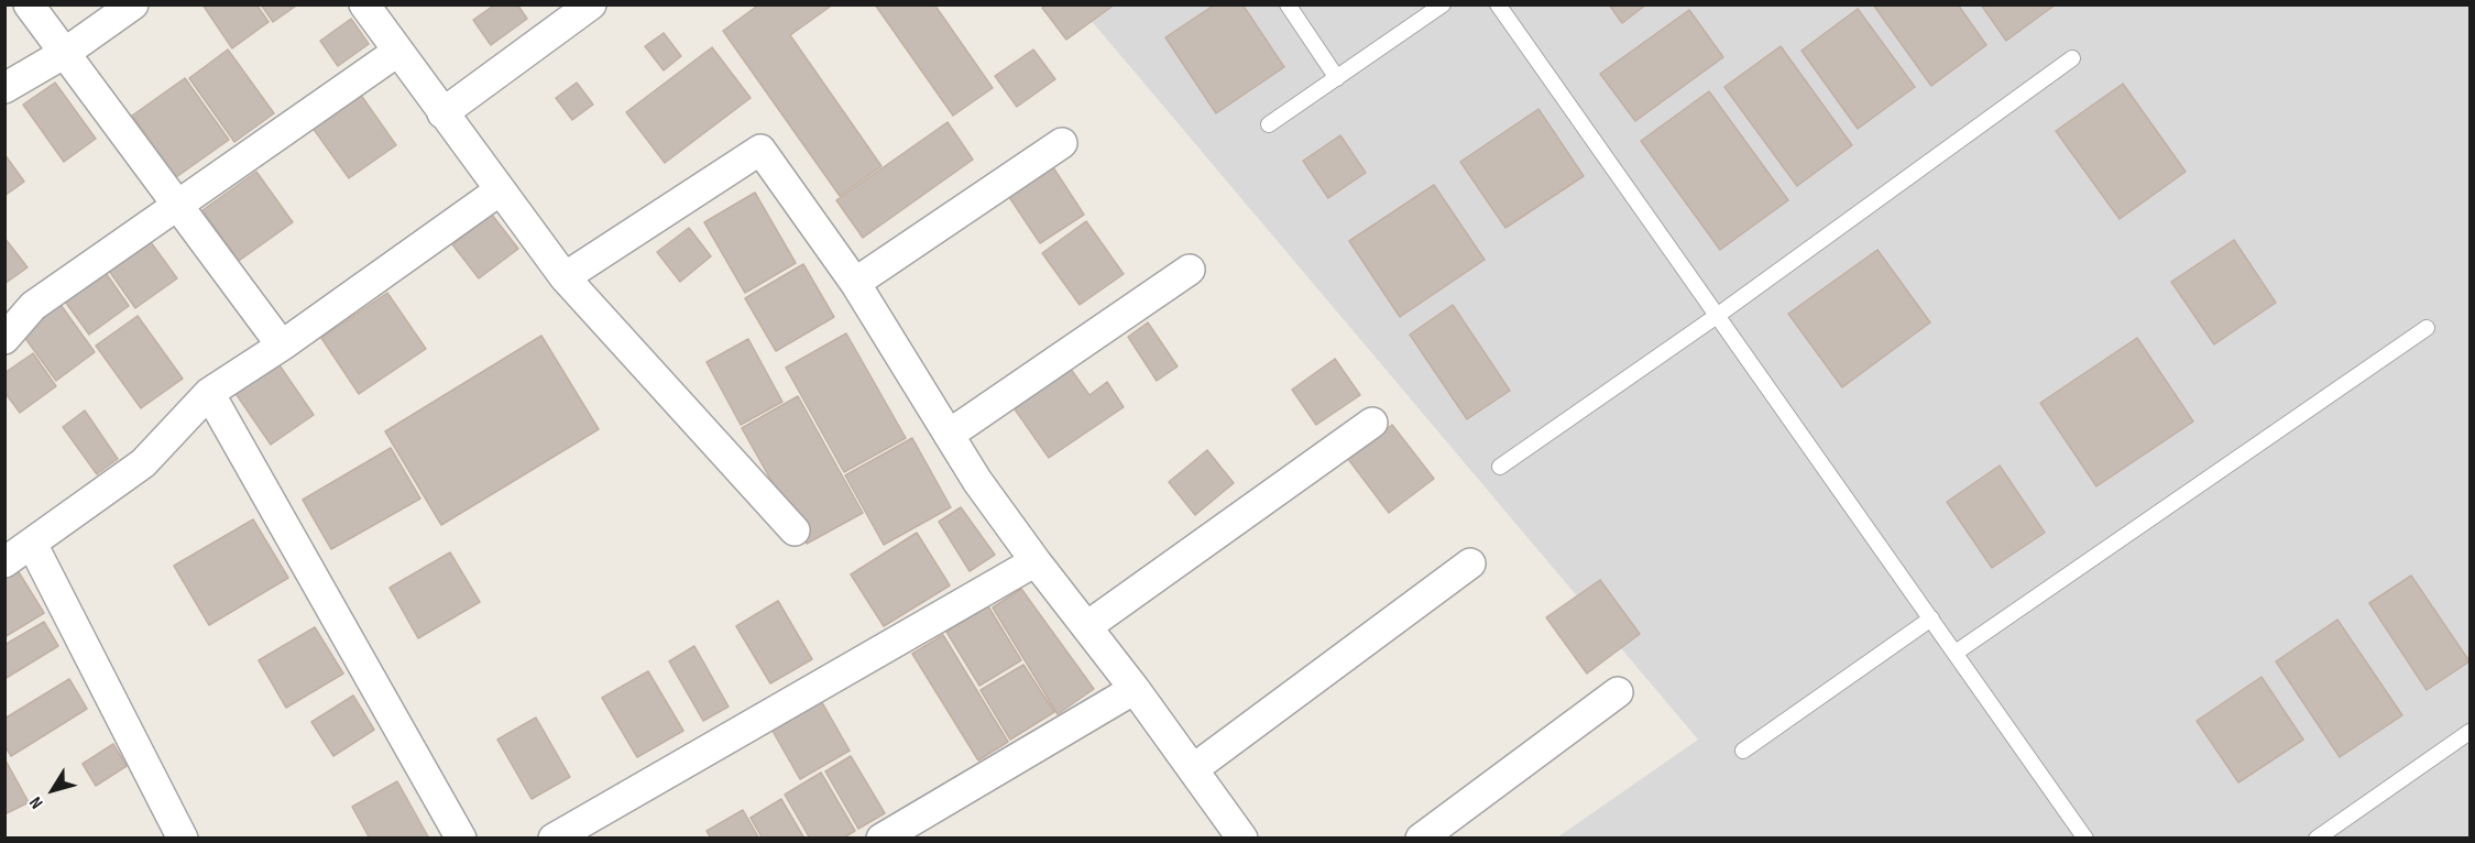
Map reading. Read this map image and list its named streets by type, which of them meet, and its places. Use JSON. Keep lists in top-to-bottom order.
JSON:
{
  "north": "bottom left"
}
